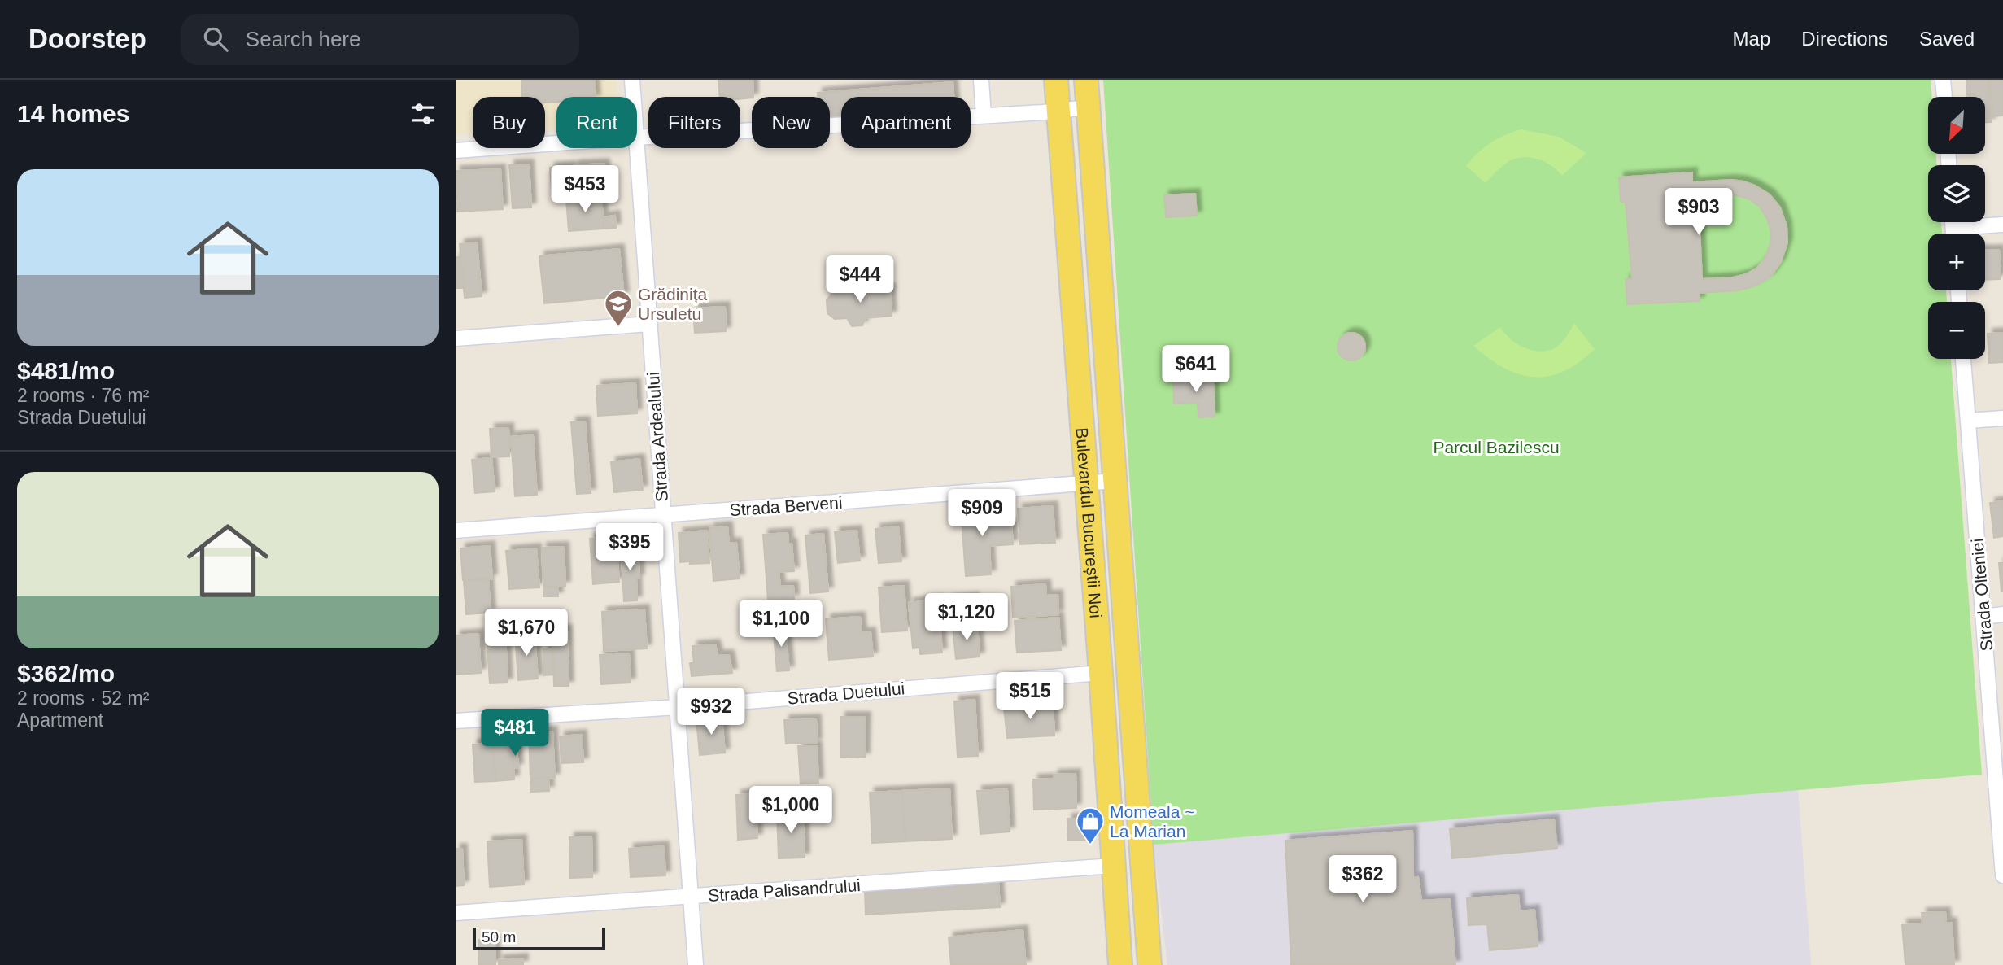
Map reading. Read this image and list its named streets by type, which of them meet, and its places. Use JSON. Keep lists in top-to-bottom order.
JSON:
{
  "streets": {
    "main road": ["Bulevardul Bucureștii Noi"],
    "street": [
      "Strada Ardealului",
      "Strada Berveni",
      "Strada Olteniei",
      "Strada Duetului",
      "Strada Palisandrului"
    ]
  },
  "crossings": [
    ["Strada Ardealului", "Strada Berveni"],
    ["Strada Ardealului", "Strada Duetului"],
    ["Strada Ardealului", "Strada Palisandrului"],
    ["Strada Berveni", "Bulevardul Bucureștii Noi"],
    ["Bulevardul Bucureștii Noi", "Strada Duetului"],
    ["Bulevardul Bucureștii Noi", "Strada Palisandrului"]
  ],
  "parks": ["Parcul Bazilescu"],
  "places": {
    "school or university": ["Grădinița Ursuletu"],
    "shop": ["Momeala ~ La Marian"]
  },
  "scale_bar": "50 m",
  "north": "bottom left",
  "page": {
    "header": "Doorstep",
    "search": "Search here",
    "nav": ["Map", "Directions", "Saved"],
    "heading": "14 homes",
    "map_buttons": ["+", "−"],
    "chip": [
      "Buy",
      "Rent",
      "Filters",
      "New",
      "Apartment"
    ],
    "list": [
      {
        "name": "$481/mo",
        "note": "2 rooms · 76 m² · Strada Duetului"
      },
      {
        "name": "$362/mo",
        "note": "2 rooms · 52 m² · Apartment"
      }
    ],
    "price": [
      "$453",
      "$903",
      "$444",
      "$641",
      "$909",
      "$395",
      "$1,120",
      "$1,100",
      "$1,670",
      "$515",
      "$932",
      "$481",
      "$1,000",
      "$362"
    ],
    "scale": "50 m"
  }
}
